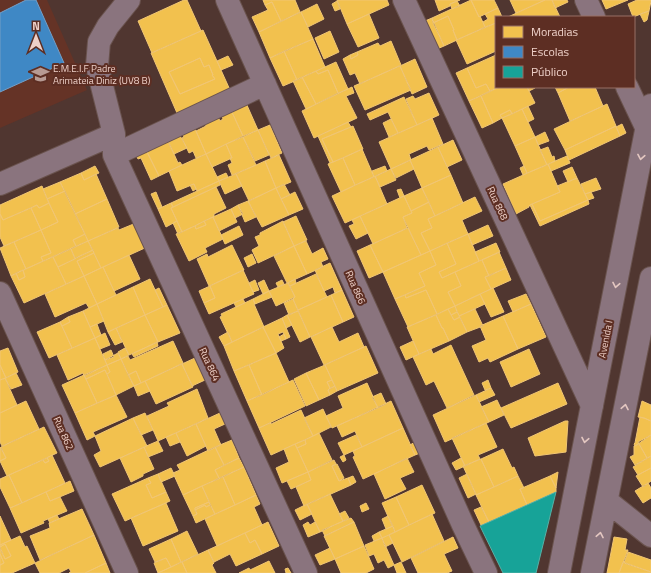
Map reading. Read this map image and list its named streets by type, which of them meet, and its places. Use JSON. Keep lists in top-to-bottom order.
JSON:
{
  "streets": {
    "street": [
      "Rua 868",
      "Rua 866",
      "Avenida I",
      "Rua 864",
      "Rua 862"
    ]
  },
  "crossings": [
    ["Rua 868", "Avenida I"]
  ],
  "places": {
    "school or university": ["E.M.E.I.F Padre Arimateia Diniz (UV8 B)"]
  },
  "legend": ["Moradias", "Escolas", "Público"],
  "north": "top"
}
